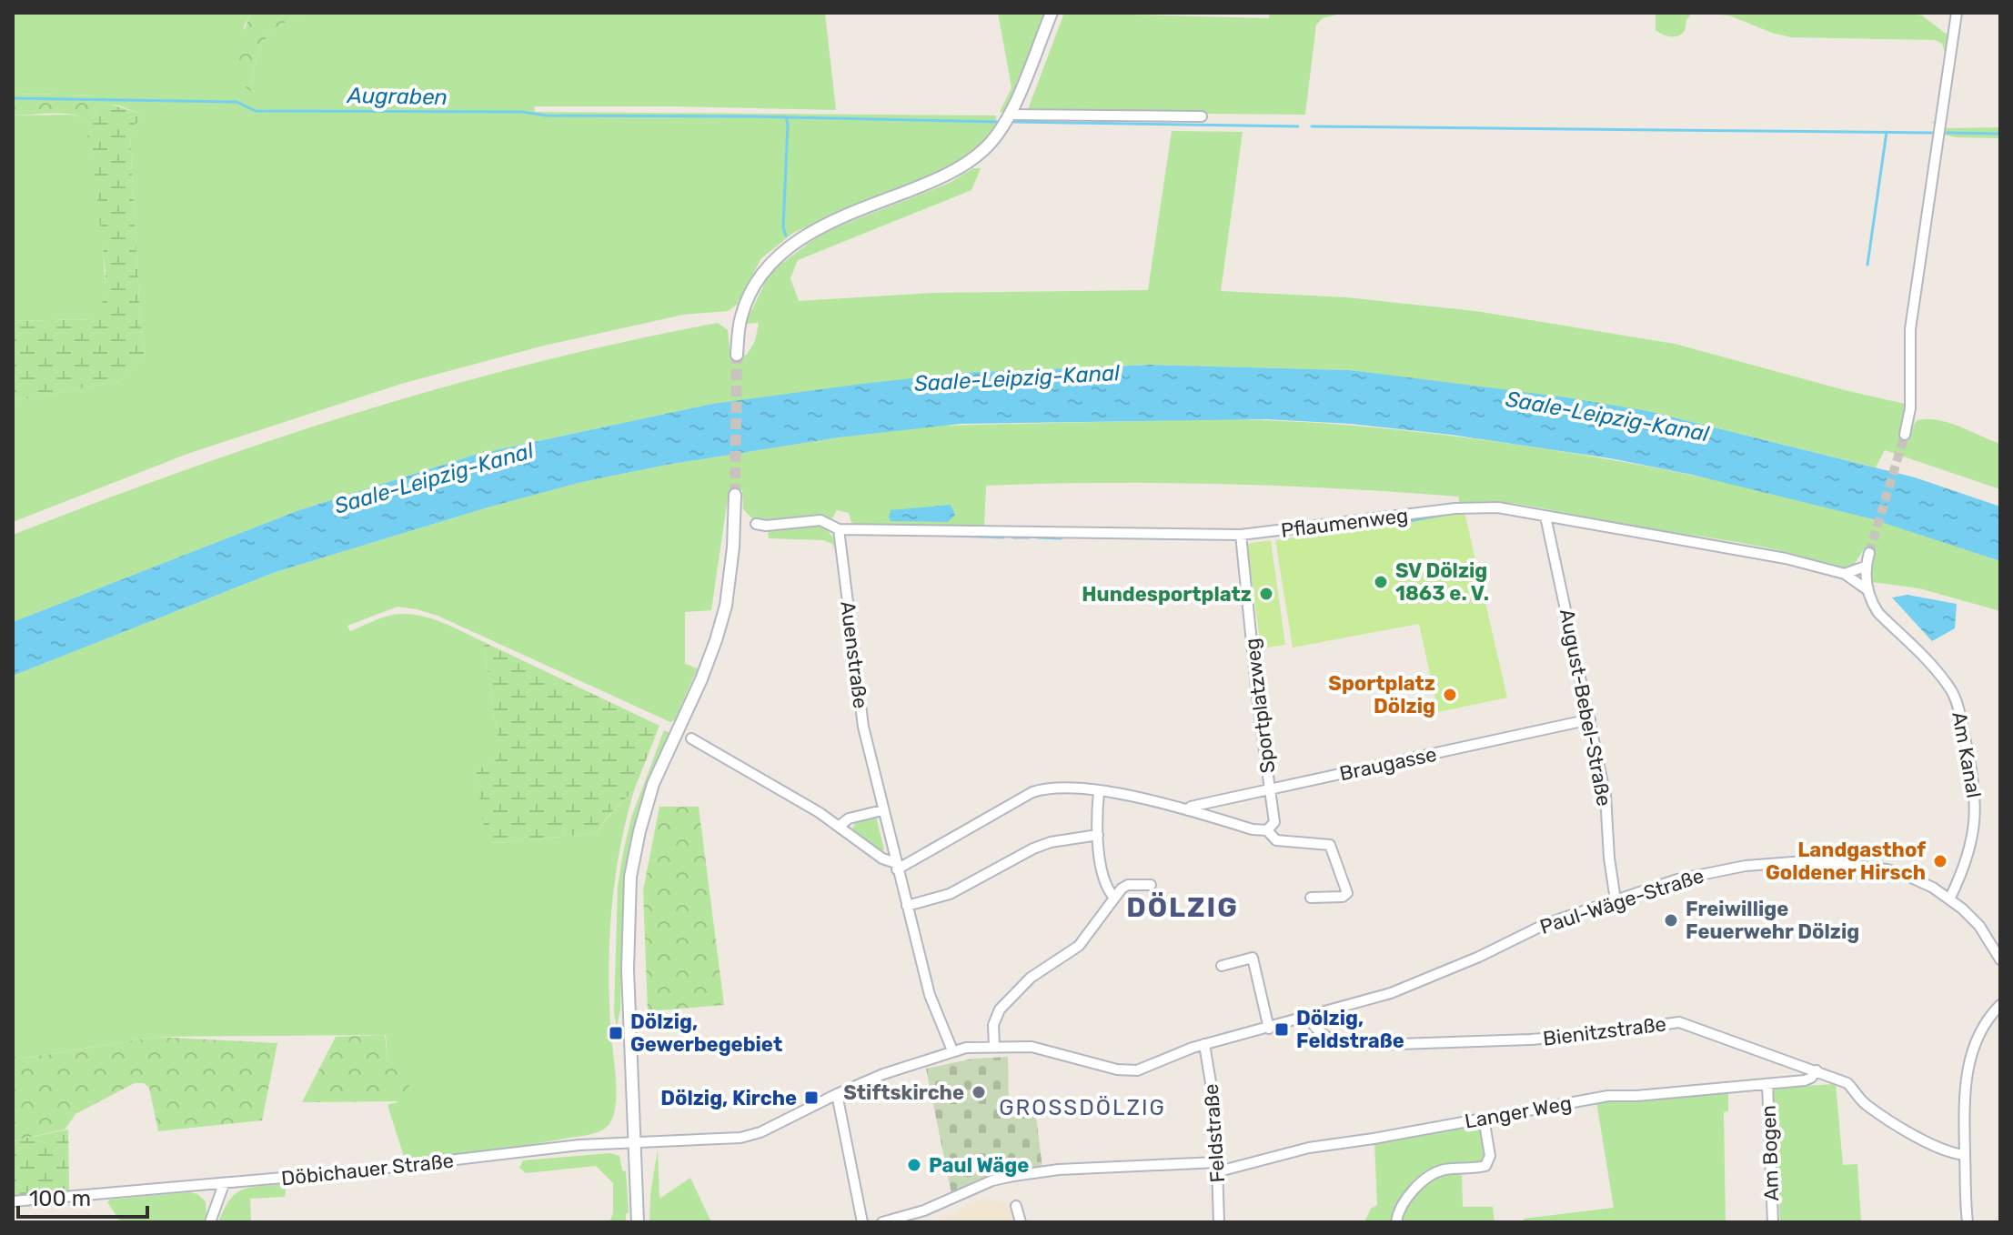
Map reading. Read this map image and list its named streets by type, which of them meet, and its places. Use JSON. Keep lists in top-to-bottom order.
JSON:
{
  "streets": {
    "street": [
      "Pflaumenweg",
      "Auenstraße",
      "Sportplatzweg",
      "August-Bebel-Straße",
      "Am Kanal",
      "Braugasse",
      "Paul-Wäge-Straße",
      "Bienitzstraße",
      "Langer Weg",
      "Feldstraße",
      "Am Bogen",
      "Döbichauer Straße"
    ]
  },
  "crossings": [
    ["Pflaumenweg", "Auenstraße"],
    ["Pflaumenweg", "Sportplatzweg"],
    ["Pflaumenweg", "August-Bebel-Straße"],
    ["Pflaumenweg", "Am Kanal"],
    ["Auenstraße", "Braugasse"],
    ["Auenstraße", "Paul-Wäge-Straße"],
    ["Sportplatzweg", "Braugasse"],
    ["August-Bebel-Straße", "Braugasse"],
    ["August-Bebel-Straße", "Paul-Wäge-Straße"],
    ["Am Kanal", "Paul-Wäge-Straße"],
    ["Paul-Wäge-Straße", "Bienitzstraße"],
    ["Paul-Wäge-Straße", "Feldstraße"],
    ["Paul-Wäge-Straße", "Döbichauer Straße"],
    ["Bienitzstraße", "Langer Weg"],
    ["Langer Weg", "Feldstraße"],
    ["Langer Weg", "Am Bogen"]
  ],
  "districts": ["DÖLZIG", "GROSSDÖLZIG"],
  "water": ["Augraben", "Saale-Leipzig-Kanal"],
  "places": {
    "other": [
      "SV Dölzig 1863 e. V.",
      "Hundesportplatz",
      "Sportplatz Dölzig",
      "Landgasthof Goldener Hirsch",
      "Freiwillige Feuerwehr Dölzig",
      "Stiftskirche",
      "Paul Wäge"
    ],
    "transit": ["Dölzig, Feldstraße", "Dölzig, Gewerbegebiet", "Dölzig, Kirche"]
  },
  "scale_bar": "100 m"
}
